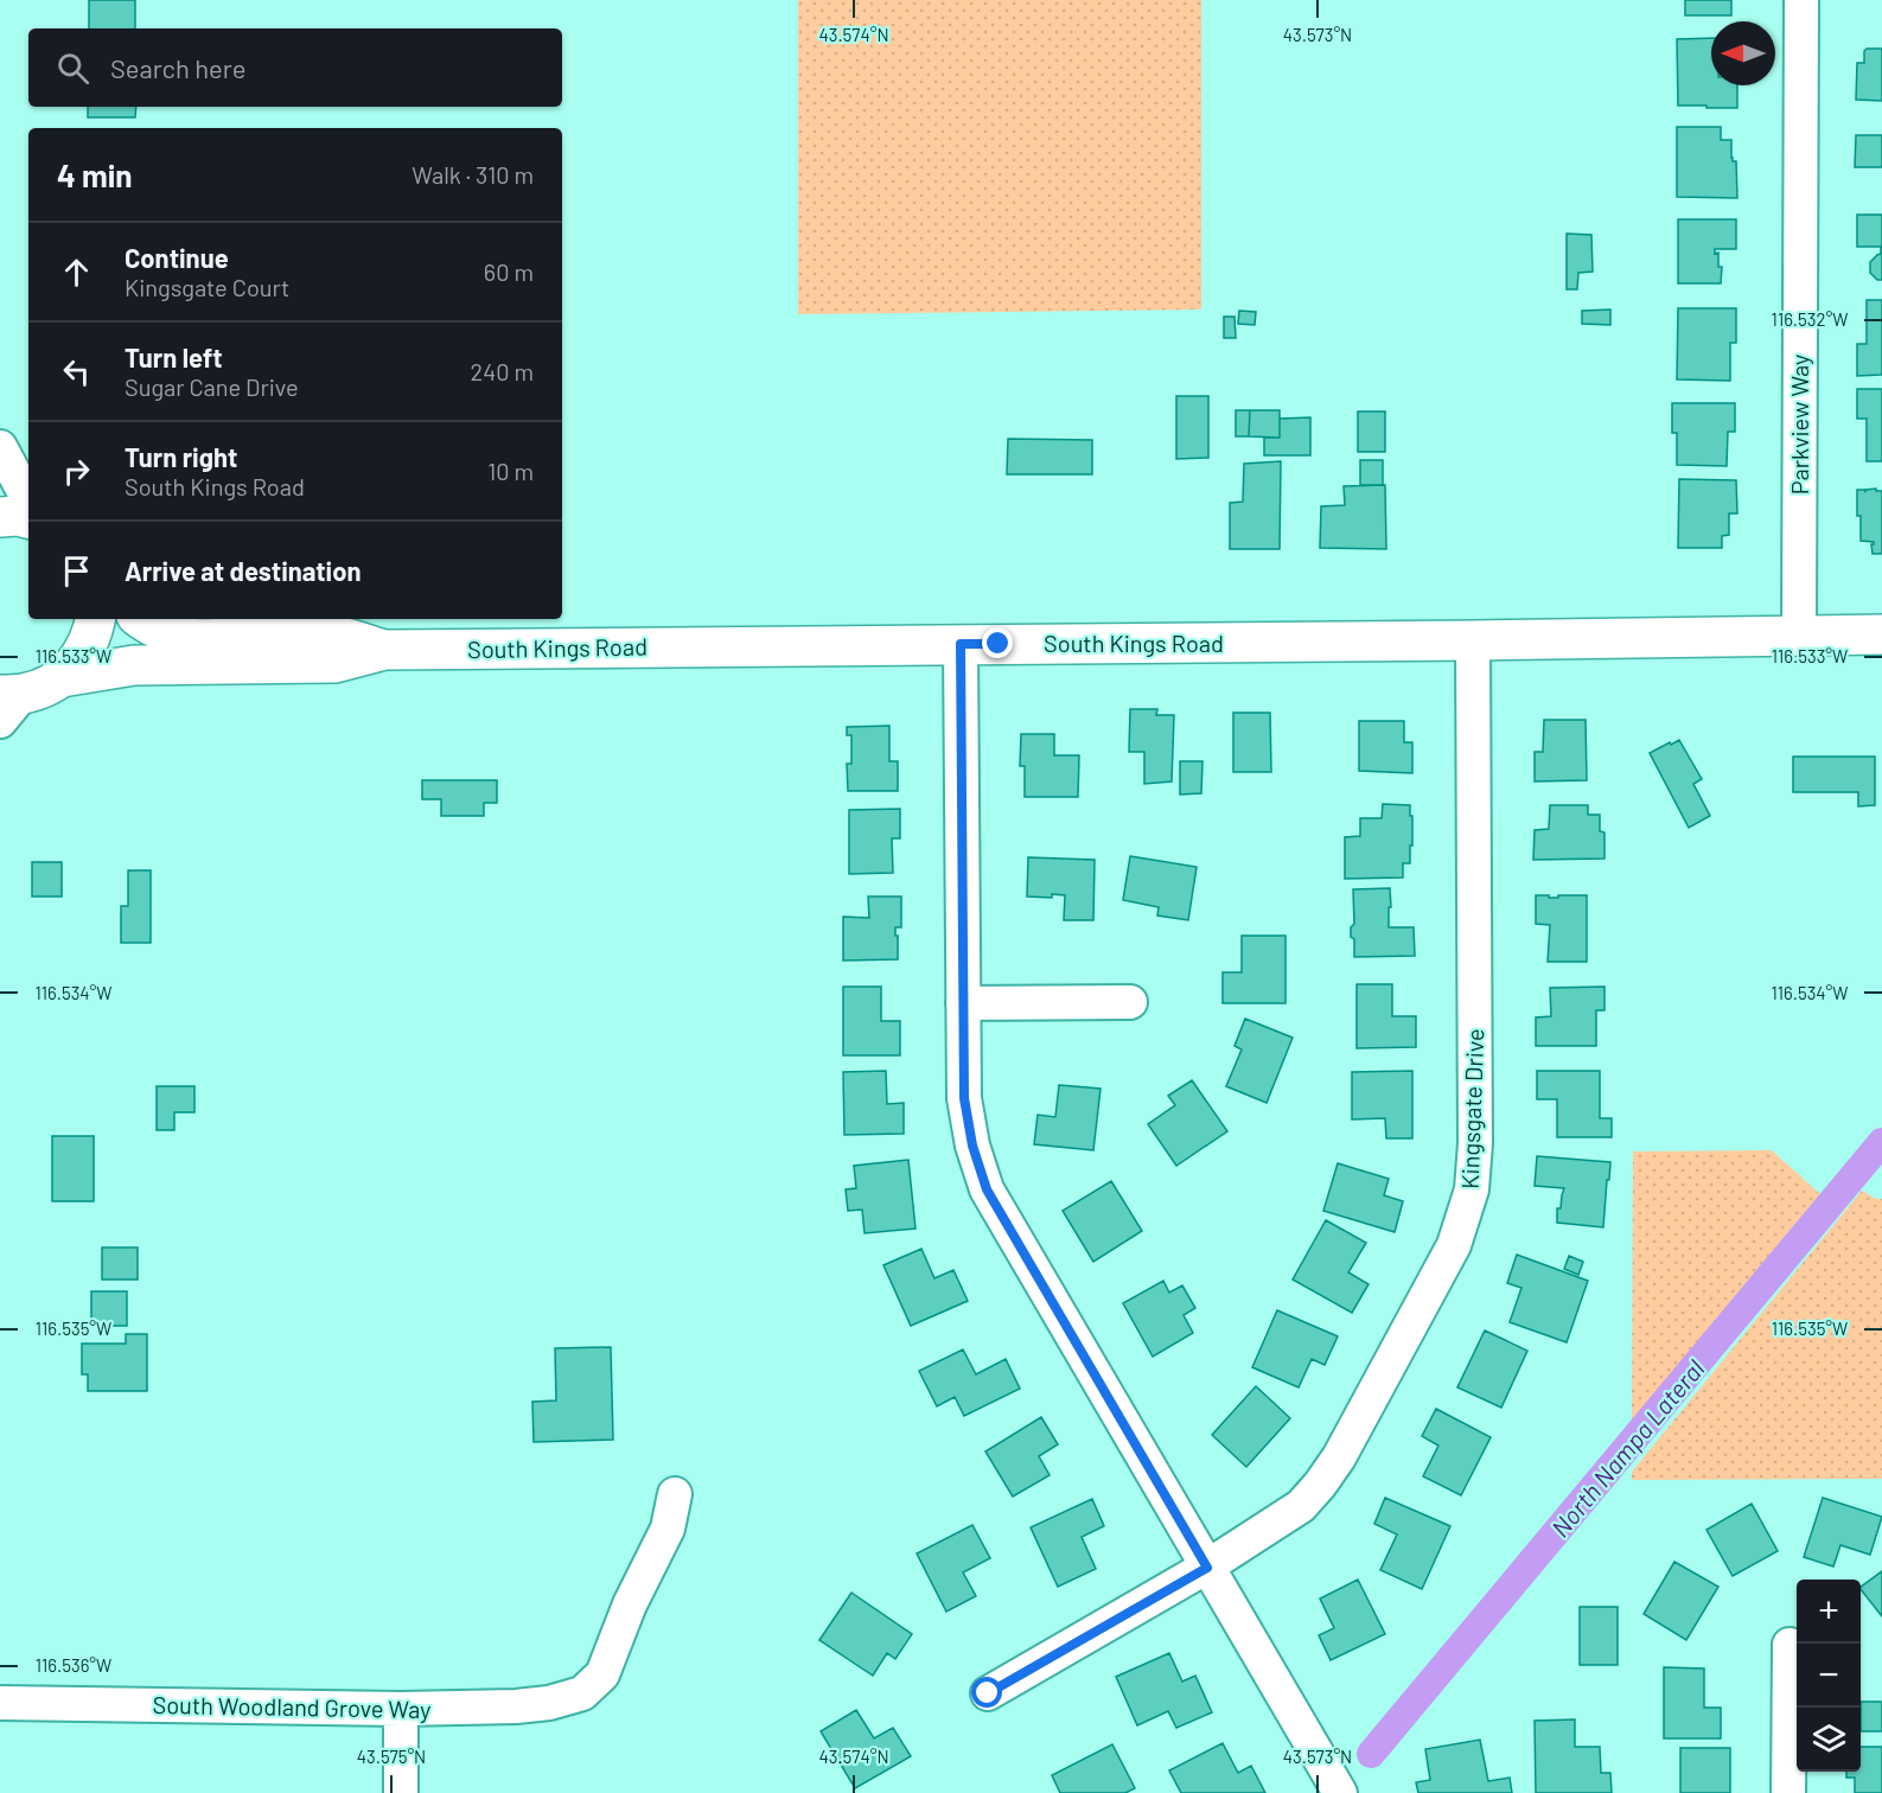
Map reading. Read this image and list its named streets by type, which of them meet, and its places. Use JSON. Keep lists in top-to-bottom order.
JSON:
{
  "streets": {
    "main road": ["South Kings Road"],
    "street": ["Parkview Way", "Kingsgate Drive", "South Woodland Grove Way"]
  },
  "crossings": [
    ["Parkview Way", "South Kings Road"],
    ["South Kings Road", "Kingsgate Drive"]
  ],
  "water": ["North Nampa Lateral"],
  "north": "left",
  "page": {
    "search": "Search here",
    "heading": ["4 min", "Walk · 310 m"],
    "list": [
      ["Continue", "Kingsgate Court", "60 m"],
      ["Turn left", "Sugar Cane Drive", "240 m"],
      ["Turn right", "South Kings Road", "10 m"],
      "Arrive at destination"
    ],
    "map_buttons": ["+", "−"]
  },
  "coordinates": [
    "43.574°N",
    "43.573°N",
    "116.532°W",
    "116.533°W",
    "116.534°W",
    "116.535°W",
    "116.536°W",
    "43.575°N"
  ]
}
